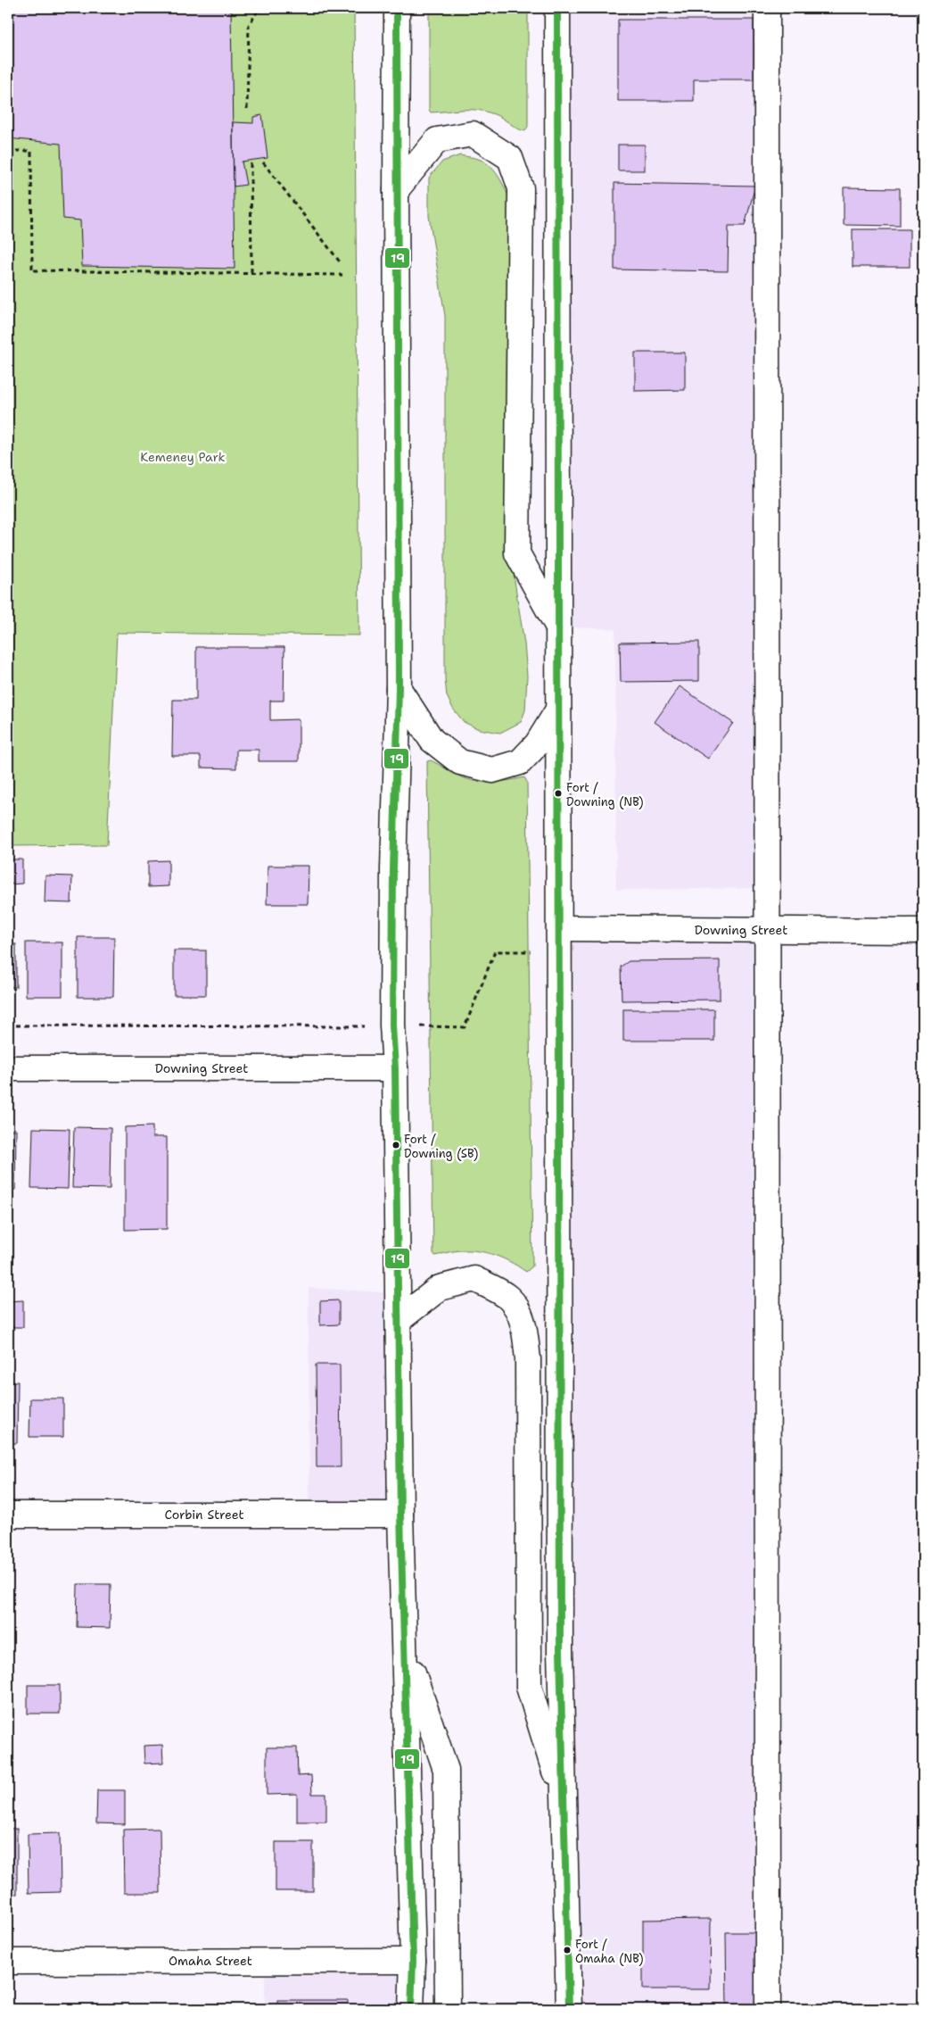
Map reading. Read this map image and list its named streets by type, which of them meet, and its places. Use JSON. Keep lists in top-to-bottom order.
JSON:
{
  "streets": {
    "main road": ["Downing Street", "Corbin Street", "Omaha Street"]
  },
  "parks": ["Kemeney Park"],
  "places": ["Fort / Downing (NB)", "Fort / Downing (SB)", "Fort / Omaha (NB)"],
  "lines": ["transit line 19"]
}
